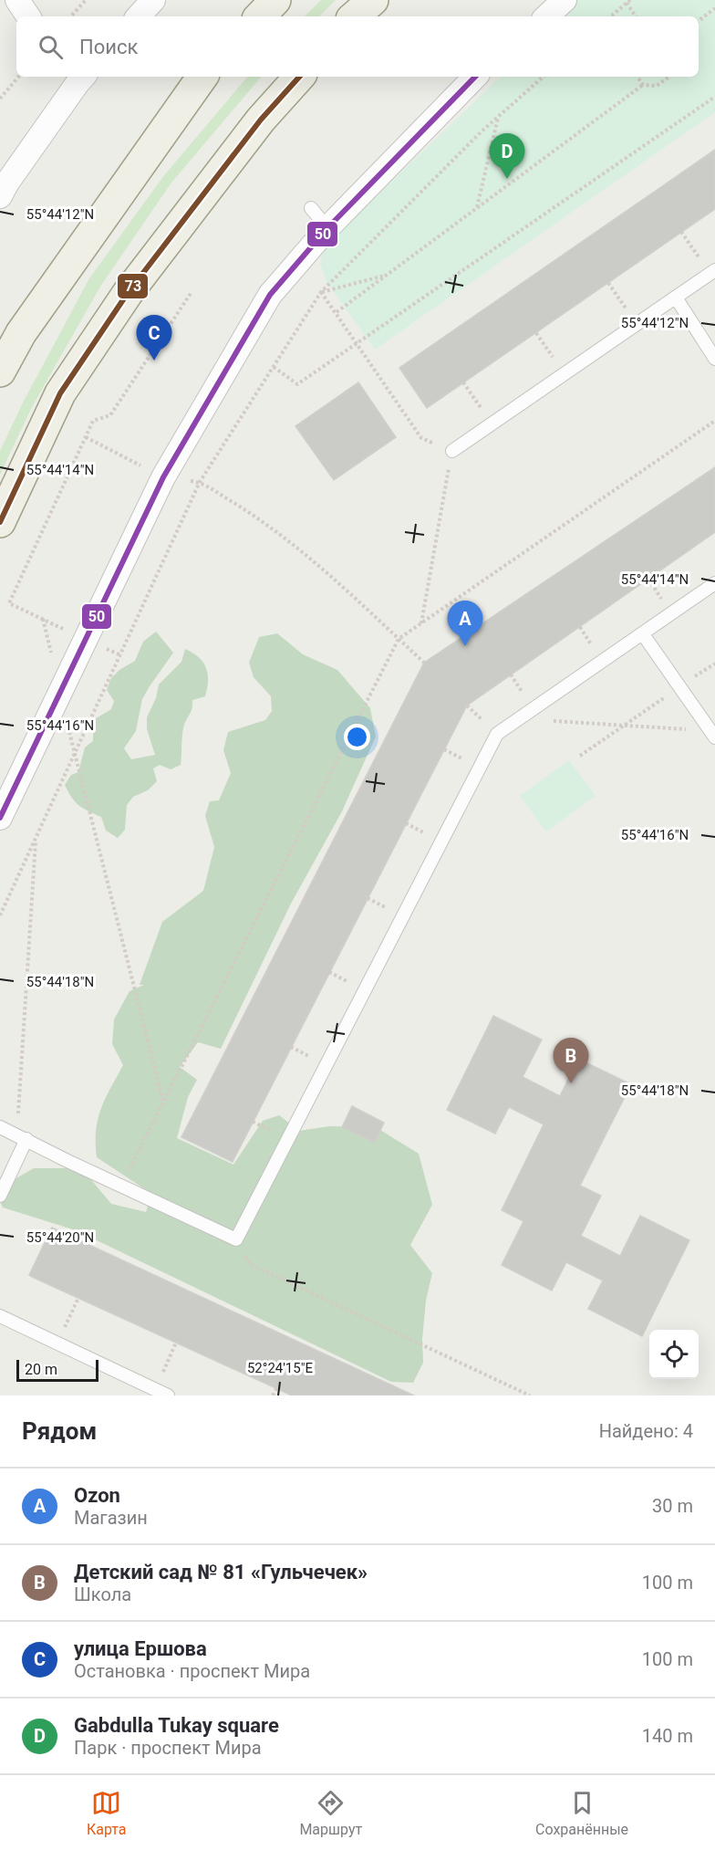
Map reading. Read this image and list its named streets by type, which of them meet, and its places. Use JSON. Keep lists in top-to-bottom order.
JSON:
{
  "lines": ["transit line 73", "transit line 50"],
  "scale_bar": "20 m",
  "page": {
    "search": "Поиск",
    "pins": [
      "D",
      "C",
      "A",
      "B"
    ],
    "scale": "20 m",
    "heading": ["Рядом", "Найдено: 4"],
    "list": [
      {
        "mark": "A",
        "name": "Ozon",
        "note": "Магазин",
        "value": "30 m"
      },
      {
        "mark": "B",
        "name": "Детский сад № 81 «Гульчечек»",
        "note": "Школа",
        "value": "100 m"
      },
      {
        "mark": "C",
        "name": "улица Ершова",
        "note": "Остановка · проспект Мира",
        "value": "100 m"
      },
      {
        "mark": "D",
        "name": "Gabdulla Tukay square",
        "note": "Парк · проспект Мира",
        "value": "140 m"
      }
    ],
    "nav": ["Карта", "Маршрут", "Сохранённые"]
  },
  "coordinates": [
    "55°44'12\"N",
    "55°44'14\"N",
    "55°44'16\"N",
    "55°44'18\"N",
    "55°44'20\"N",
    "52°24'15\"E"
  ]
}
